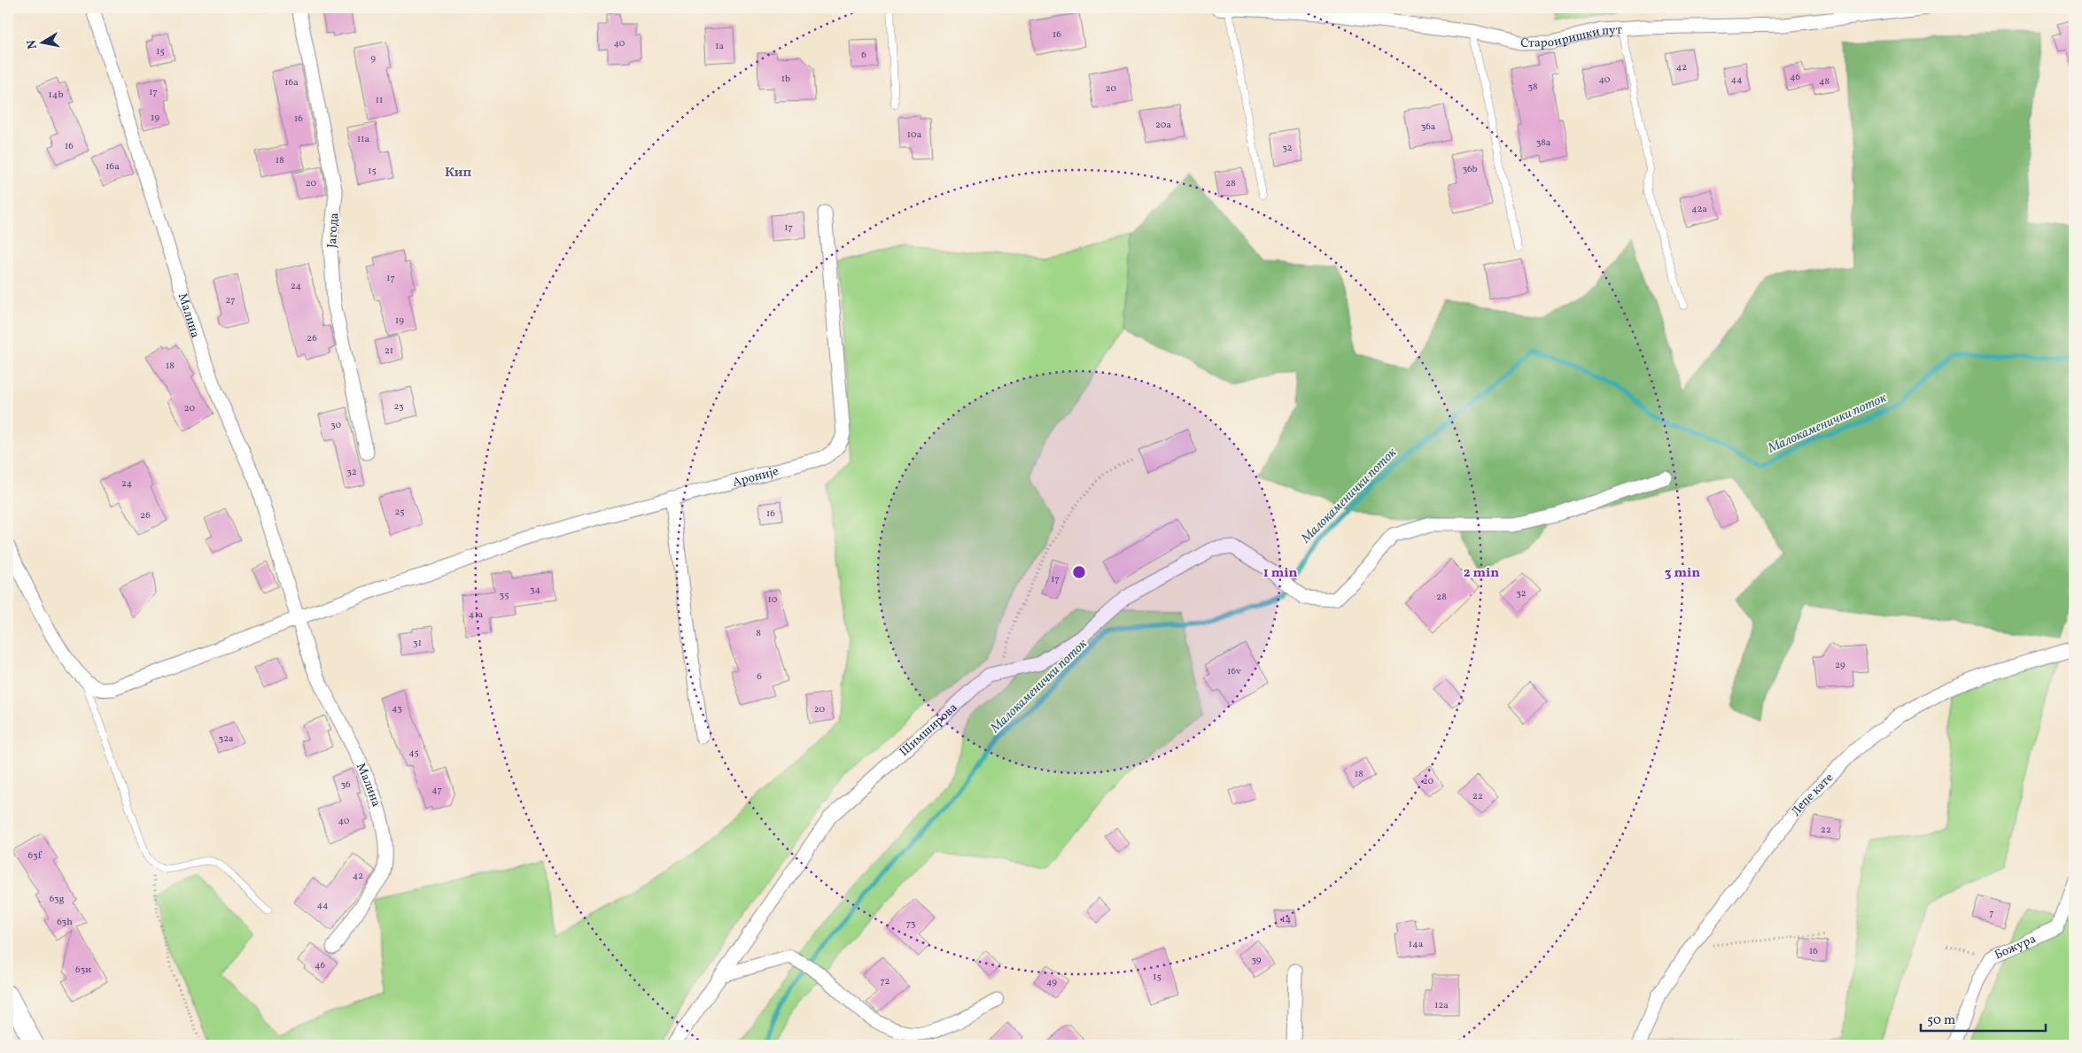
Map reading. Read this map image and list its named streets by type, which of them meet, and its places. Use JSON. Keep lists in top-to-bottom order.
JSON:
{
  "streets": {
    "street": [
      "Староиришки пут",
      "Јагода",
      "Малина",
      "Ароније",
      "Шимширова",
      "Лепе кате",
      "Божура"
    ]
  },
  "crossings": [
    ["Малина", "Ароније"]
  ],
  "districts": ["Кип"],
  "water": ["Малокаменички поток"],
  "house_numbers": [
    "16",
    "40",
    "1a",
    "15",
    "6",
    "9",
    "42",
    "46",
    "1b",
    "40",
    "44",
    "48",
    "16a",
    "38",
    "20",
    "17",
    "14b",
    "11",
    "19",
    "16",
    "20a",
    "36a",
    "10a",
    "11a",
    "38a",
    "16",
    "32",
    "18",
    "16a",
    "36b",
    "15",
    "20",
    "28",
    "42a",
    "17",
    "17",
    "24",
    "27",
    "19",
    "26",
    "21",
    "18",
    "23",
    "20",
    "30",
    "32",
    "24",
    "25",
    "16",
    "26",
    "17",
    "34",
    "32",
    "35",
    "28",
    "10",
    "41a",
    "8",
    "31",
    "29",
    "16v",
    "6",
    "43",
    "20",
    "32a",
    "45",
    "18",
    "20",
    "36",
    "47",
    "22",
    "40",
    "22",
    "63f",
    "42",
    "63g",
    "44",
    "7",
    "14",
    "63h",
    "73",
    "14a",
    "16",
    "39",
    "46",
    "63и",
    "15",
    "72",
    "49",
    "12a"
  ],
  "scale_bar": "50 m",
  "north": "left",
  "rings": ["1 min", "2 min", "3 min"]
}
